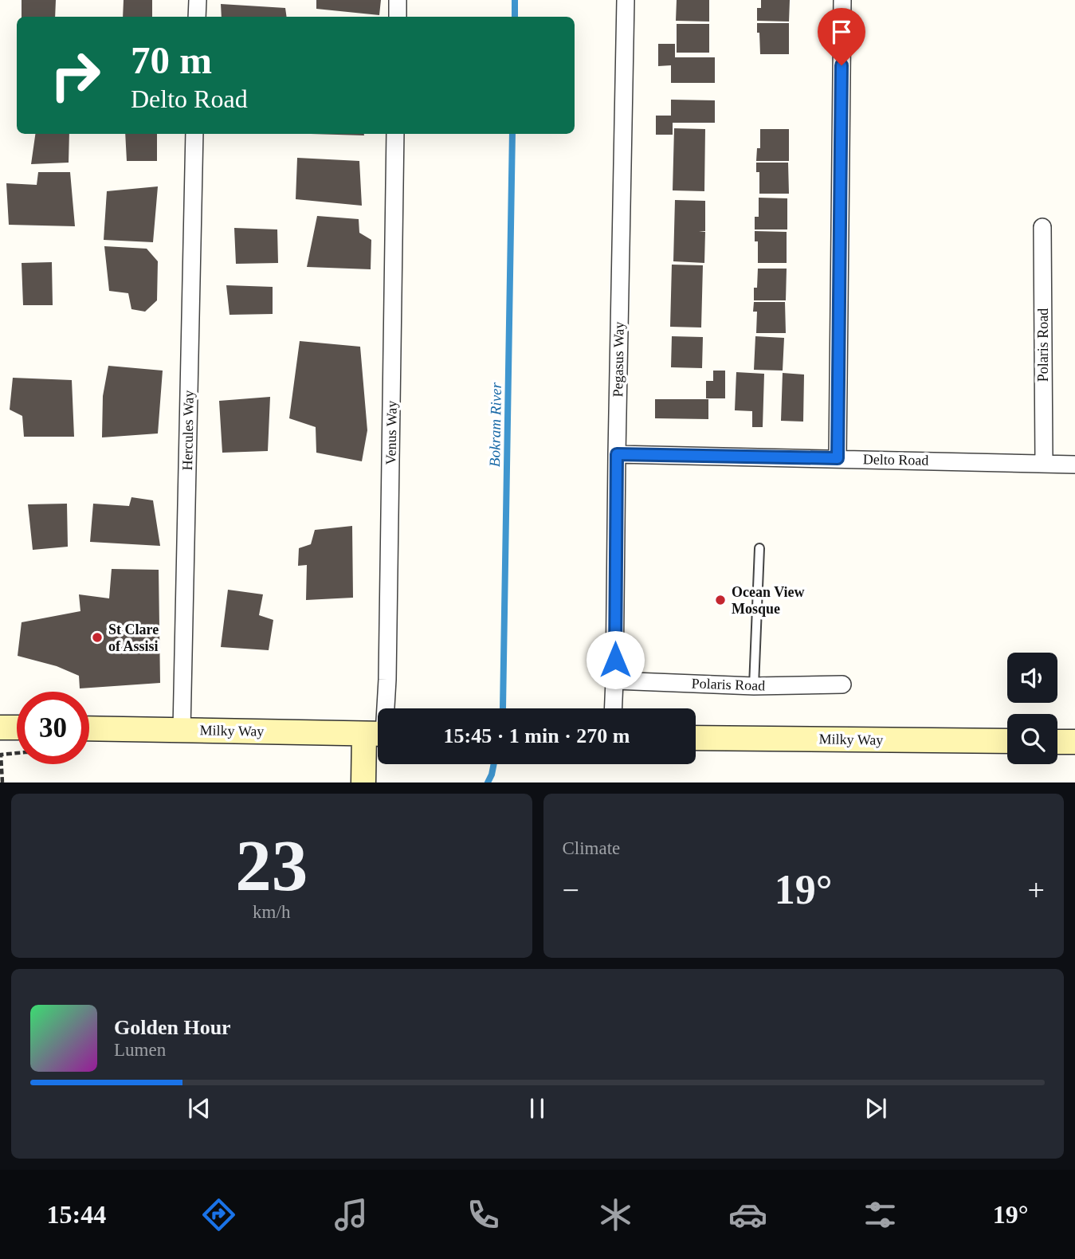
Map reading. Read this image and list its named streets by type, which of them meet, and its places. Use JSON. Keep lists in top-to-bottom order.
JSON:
{
  "streets": {
    "street": [
      "Polaris Road",
      "Pegasus Way",
      "Hercules Way",
      "Venus Way",
      "Delto Road",
      "Milky Way"
    ]
  },
  "crossings": [
    ["Polaris Road", "Pegasus Way"],
    ["Polaris Road", "Delto Road"],
    ["Pegasus Way", "Delto Road"],
    ["Hercules Way", "Milky Way"]
  ],
  "water": ["Bokram River"],
  "places": ["Ocean View Mosque", "St Clare of Assisi"],
  "page": {
    "turn": ["70 m", "Delto Road"],
    "limit": "30",
    "trip": "15:45 · 1 min · 270 m",
    "tile": [
      ["23", "km/h"],
      "Climate"
    ],
    "heat": ["−", "19°", "+"],
    "song": ["Golden Hour", "Lumen"],
    "tabs": ["15:44", "19°"]
  }
}
